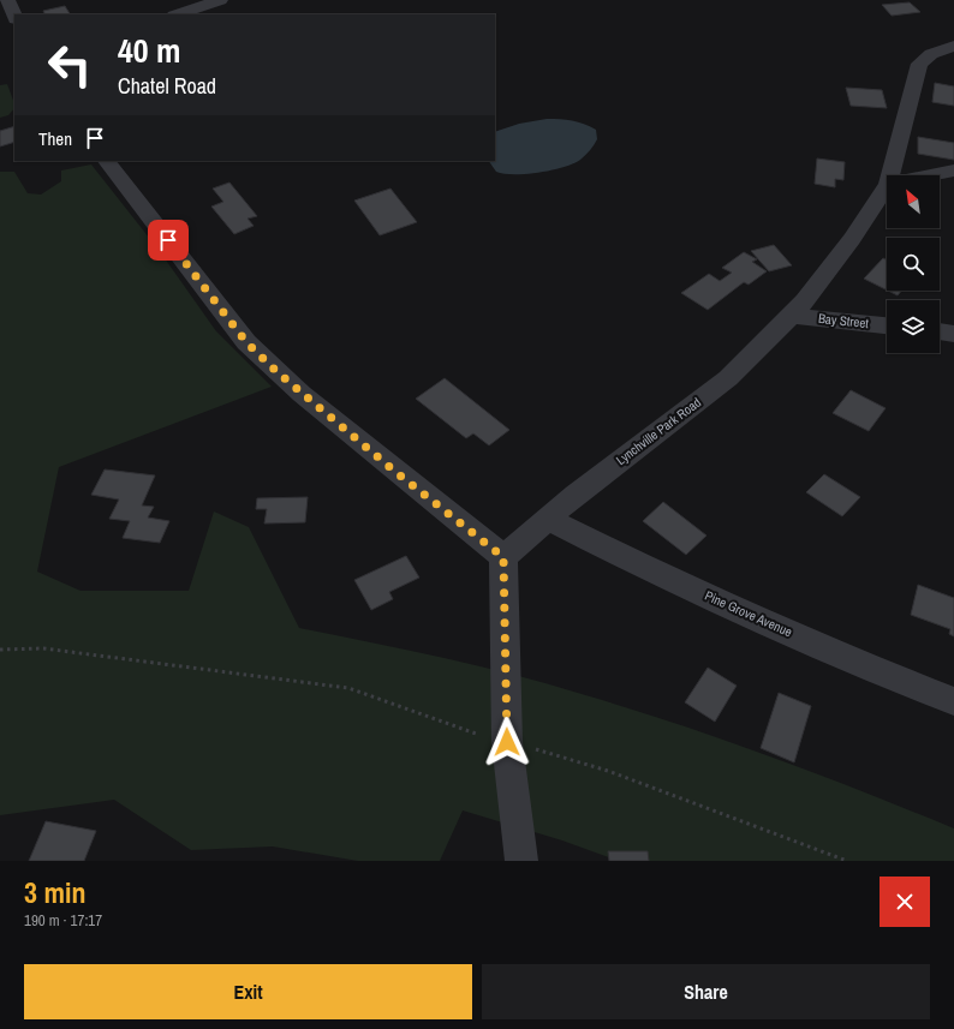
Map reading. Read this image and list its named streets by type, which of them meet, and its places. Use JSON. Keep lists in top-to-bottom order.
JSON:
{
  "streets": {
    "street": ["Bay Street", "Lynchville Park Road", "Pine Grove Avenue"]
  },
  "crossings": [
    ["Bay Street", "Lynchville Park Road"],
    ["Lynchville Park Road", "Pine Grove Avenue"]
  ],
  "north": "top left",
  "page": {
    "turn": ["40 m", "Chatel Road"],
    "then": "Then",
    "heading": ["3 min", "190 m · 17:17"],
    "buttons": ["Exit", "Share"]
  }
}
